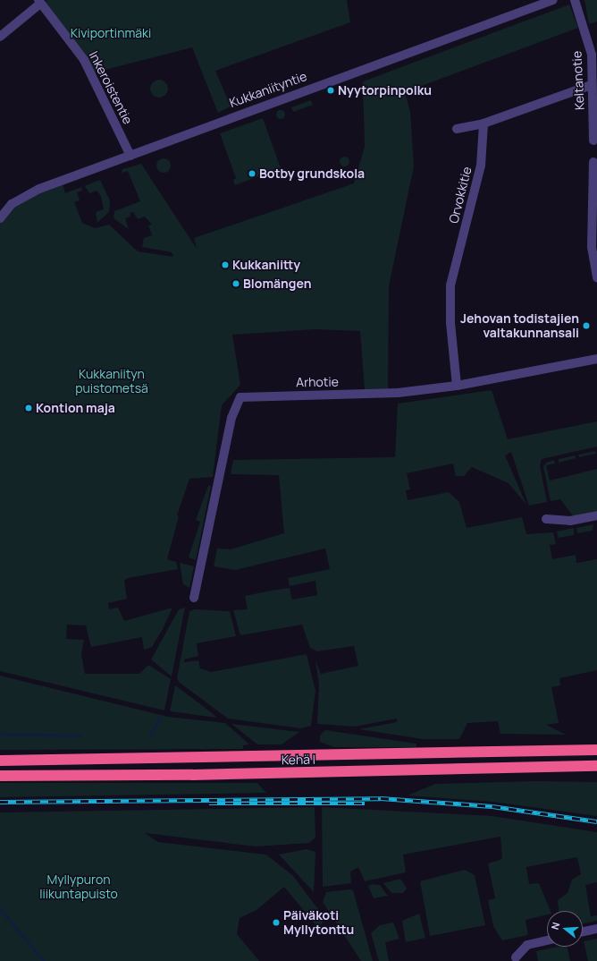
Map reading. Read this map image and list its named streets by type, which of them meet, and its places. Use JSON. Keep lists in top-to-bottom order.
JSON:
{
  "streets": {
    "highway": ["Kehä I"],
    "street": [
      "Keltanotie",
      "Inkeroistentie",
      "Kukkaniityntie",
      "Orvokkitie",
      "Arhotie"
    ]
  },
  "crossings": [
    ["Inkeroistentie", "Kukkaniityntie"],
    ["Orvokkitie", "Arhotie"]
  ],
  "parks": ["Kiviportinmäki", "Kukkaniityn puistometsä", "Myllypuron liikuntapuisto"],
  "places": [
    "Nyytorpinpolku",
    "Botby grundskola",
    "Kukkaniitty",
    "Blomängen",
    "Jehovan todistajien valtakunnansali",
    "Kontion maja",
    "Päiväkoti Myllytonttu"
  ],
  "north": "left"
}
